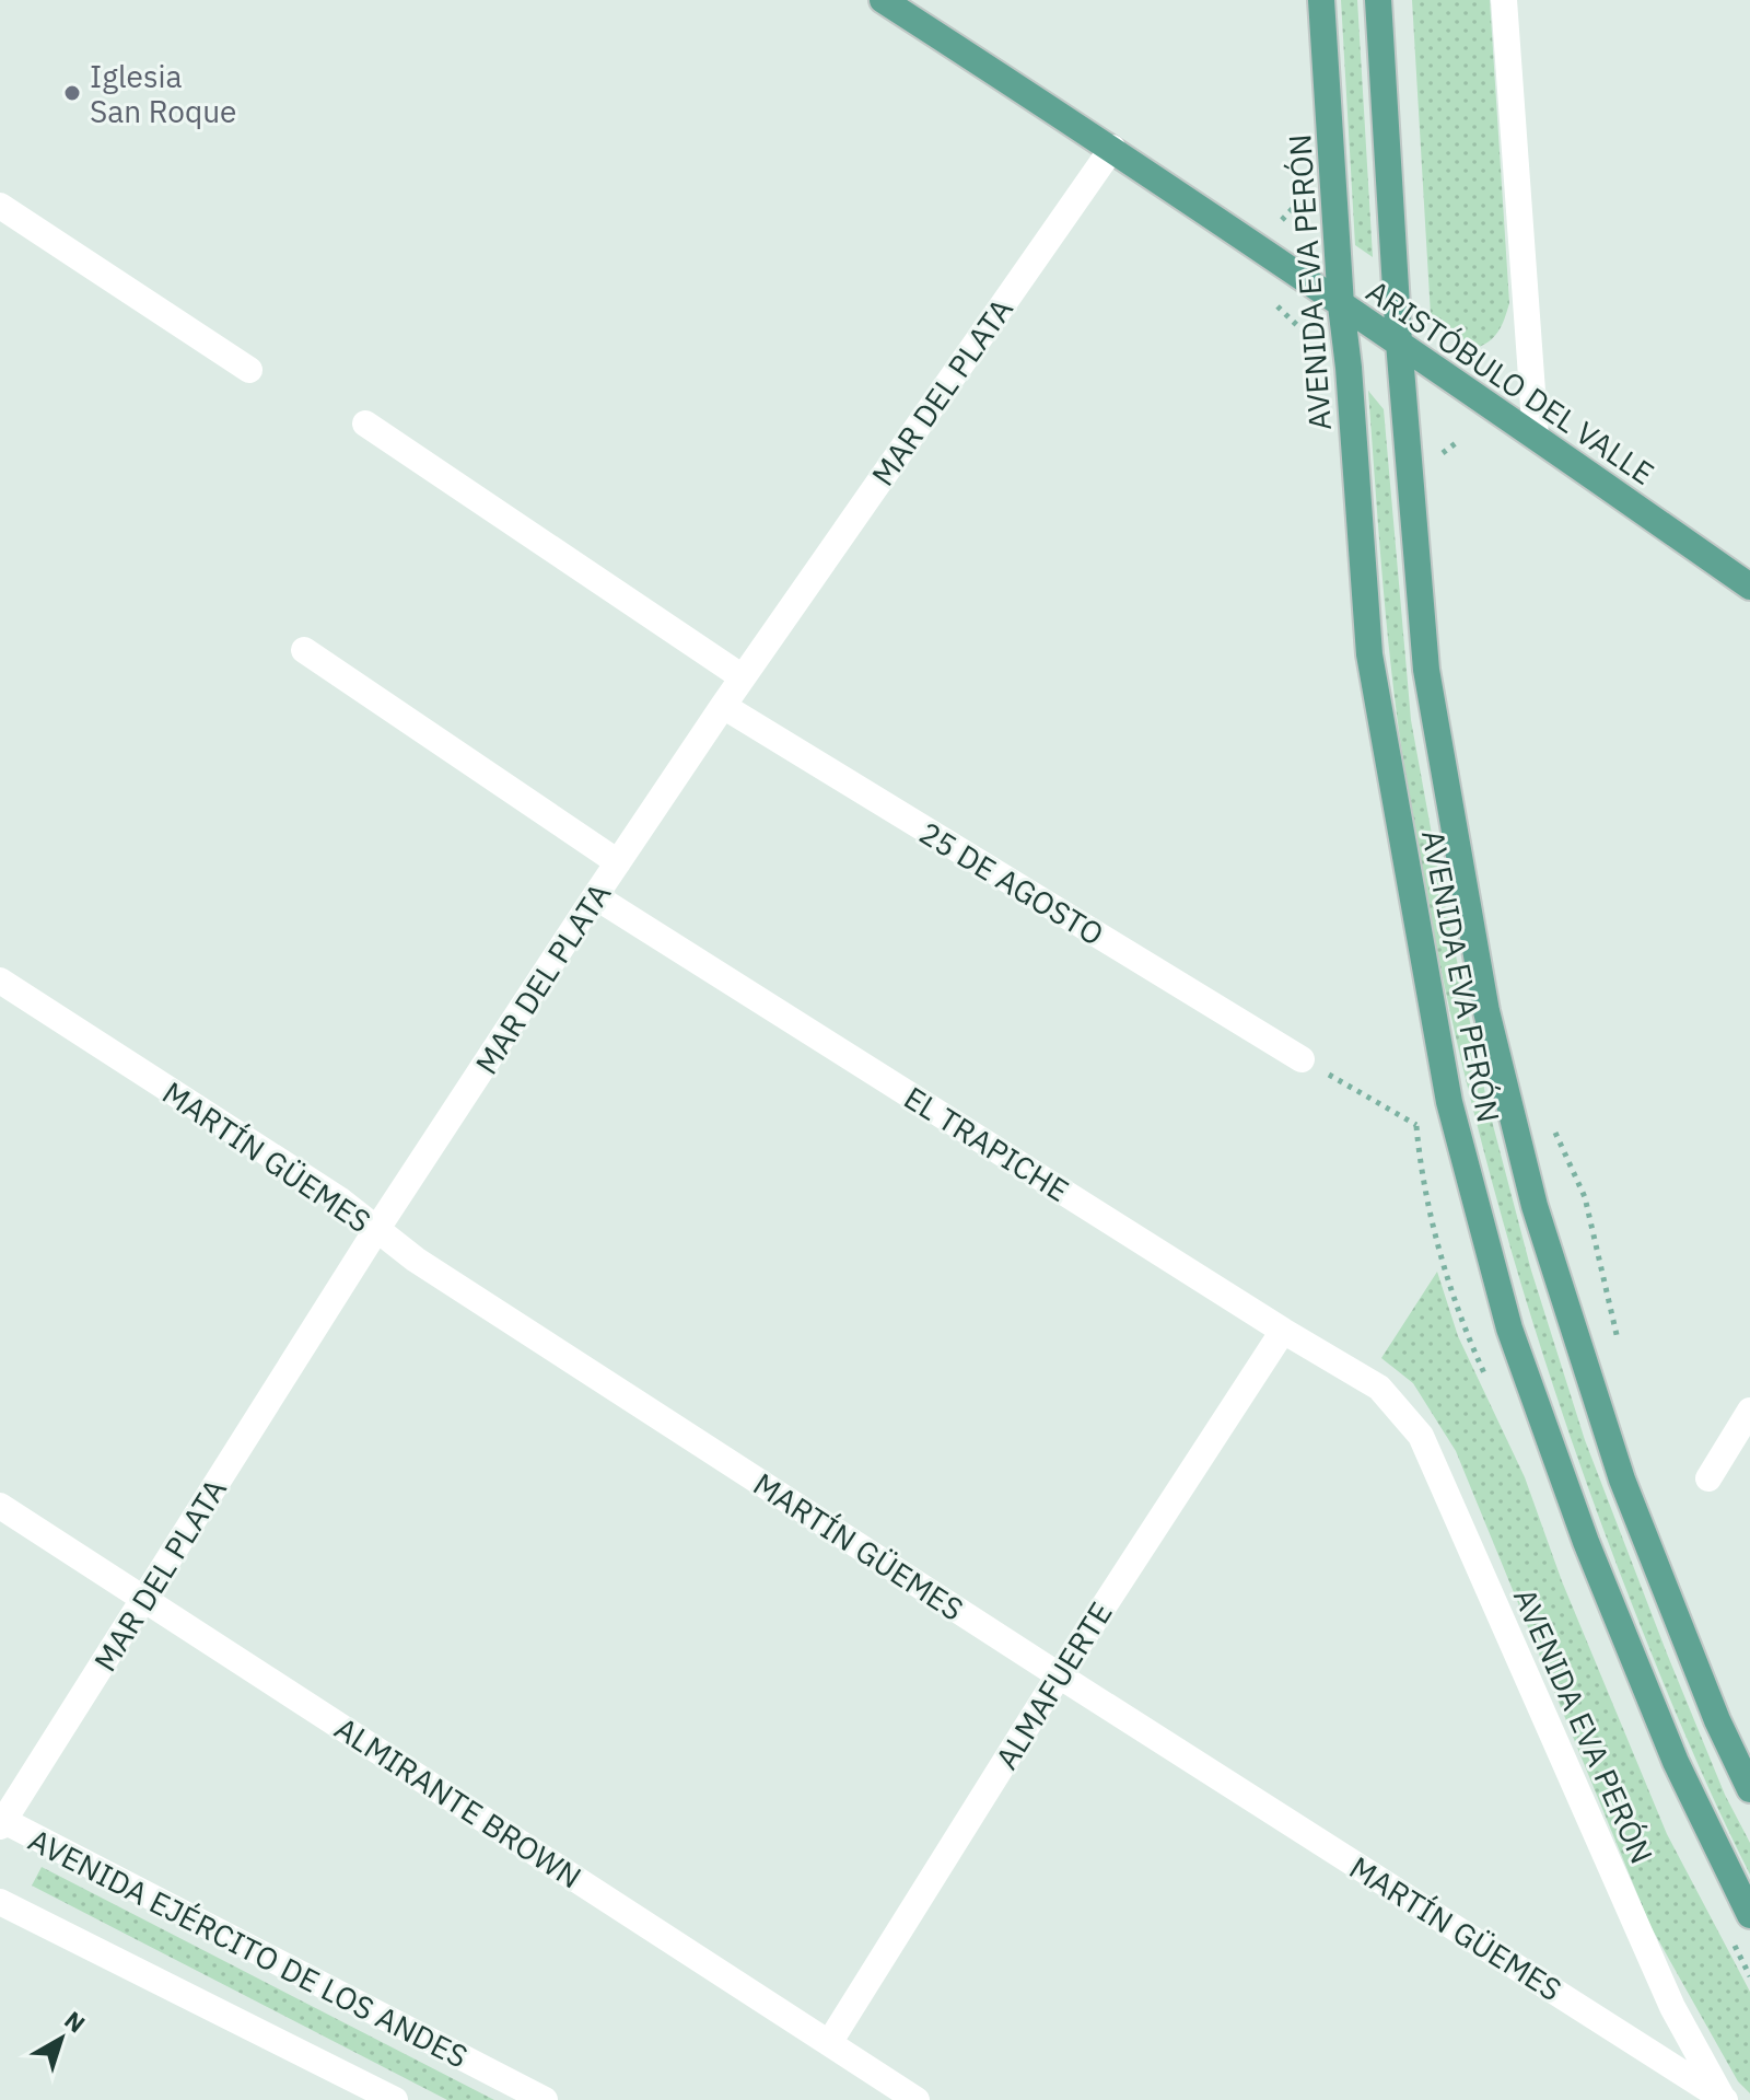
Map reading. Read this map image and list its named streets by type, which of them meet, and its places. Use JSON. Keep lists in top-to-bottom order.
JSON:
{
  "streets": {
    "main road": ["AVENIDA EVA PERÓN", "ARISTÓBULO DEL VALLE"],
    "street": [
      "MAR DEL PLATA",
      "25 DE AGOSTO",
      "EL TRAPICHE",
      "MARTÍN GÜEMES",
      "ALMAFUERTE",
      "ALMIRANTE BROWN",
      "AVENIDA EJÉRCITO DE LOS ANDES"
    ]
  },
  "crossings": [
    ["AVENIDA EVA PERÓN", "ARISTÓBULO DEL VALLE"],
    ["AVENIDA EVA PERÓN", "EL TRAPICHE"],
    ["AVENIDA EVA PERÓN", "MARTÍN GÜEMES"],
    ["ARISTÓBULO DEL VALLE", "MAR DEL PLATA"],
    ["MAR DEL PLATA", "25 DE AGOSTO"],
    ["MAR DEL PLATA", "EL TRAPICHE"],
    ["MAR DEL PLATA", "MARTÍN GÜEMES"],
    ["MAR DEL PLATA", "ALMIRANTE BROWN"],
    ["MAR DEL PLATA", "AVENIDA EJÉRCITO DE LOS ANDES"],
    ["EL TRAPICHE", "ALMAFUERTE"],
    ["MARTÍN GÜEMES", "ALMAFUERTE"],
    ["ALMAFUERTE", "ALMIRANTE BROWN"]
  ],
  "places": ["Iglesia San Roque"],
  "north": "top right"
}
